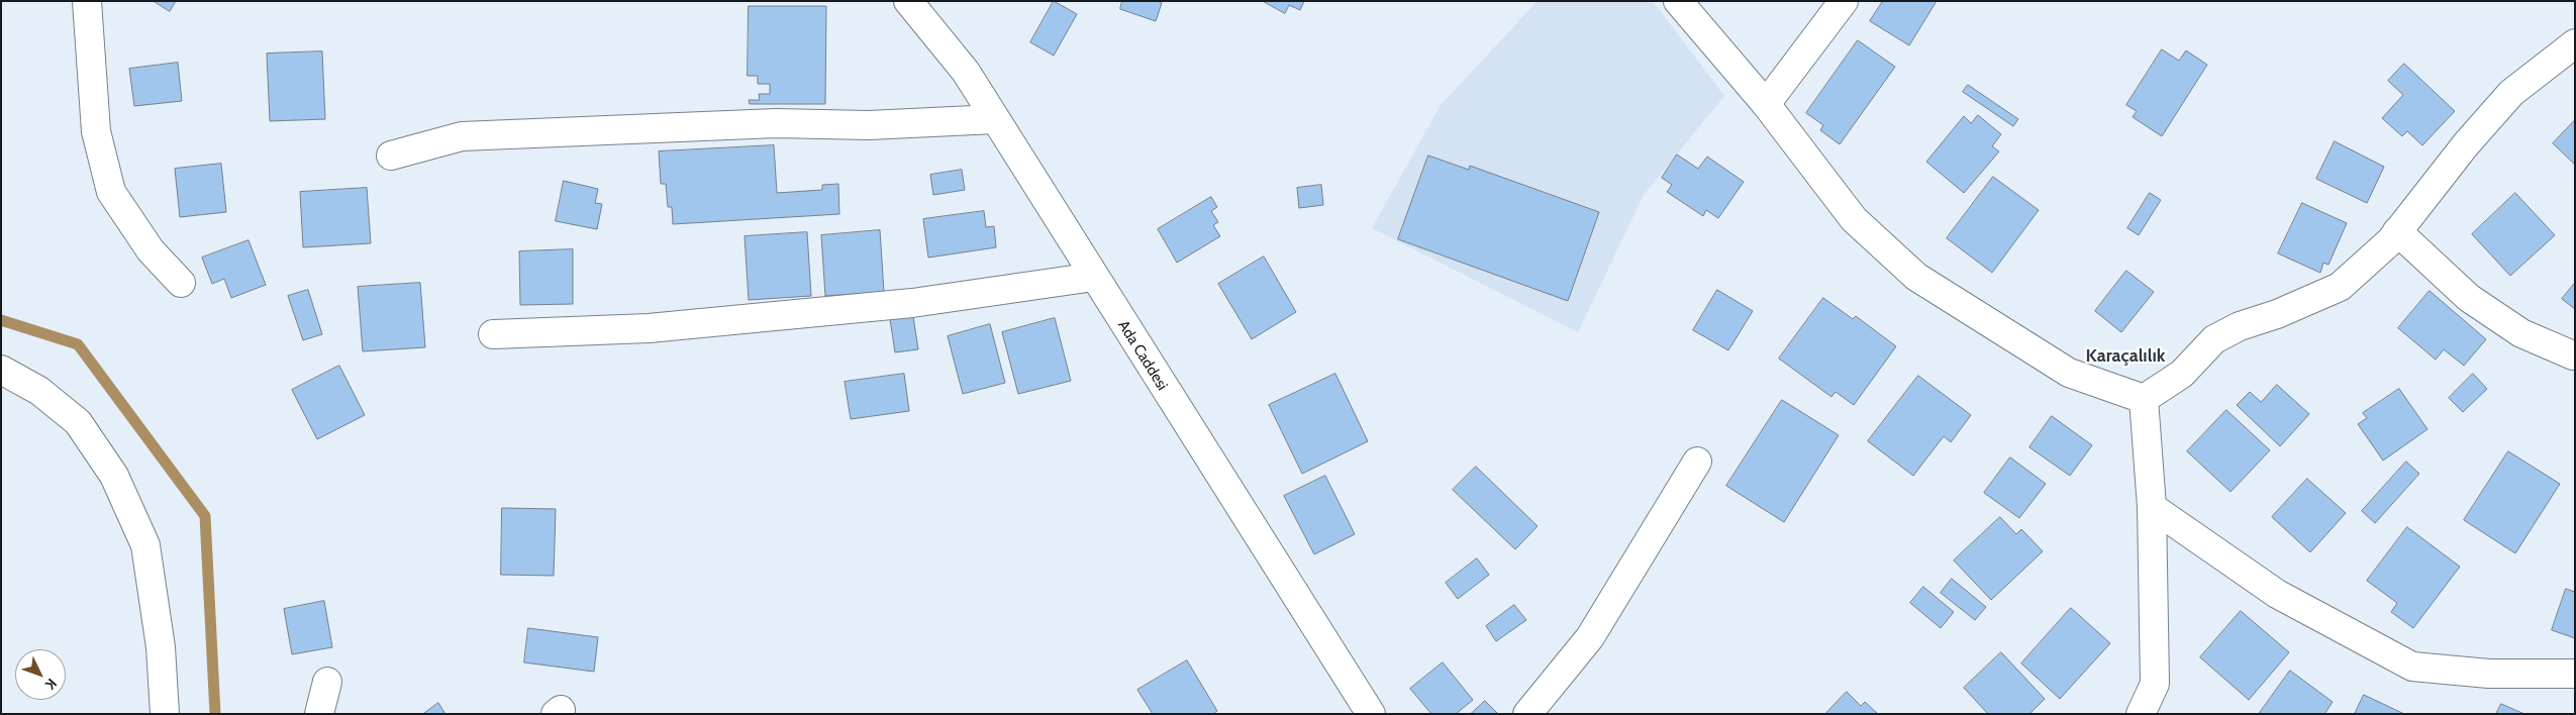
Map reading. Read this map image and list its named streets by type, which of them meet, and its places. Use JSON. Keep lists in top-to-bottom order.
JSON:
{
  "streets": {
    "street": ["Ada Caddesi"]
  },
  "districts": ["Karaçalılık"],
  "north": "bottom right"
}
